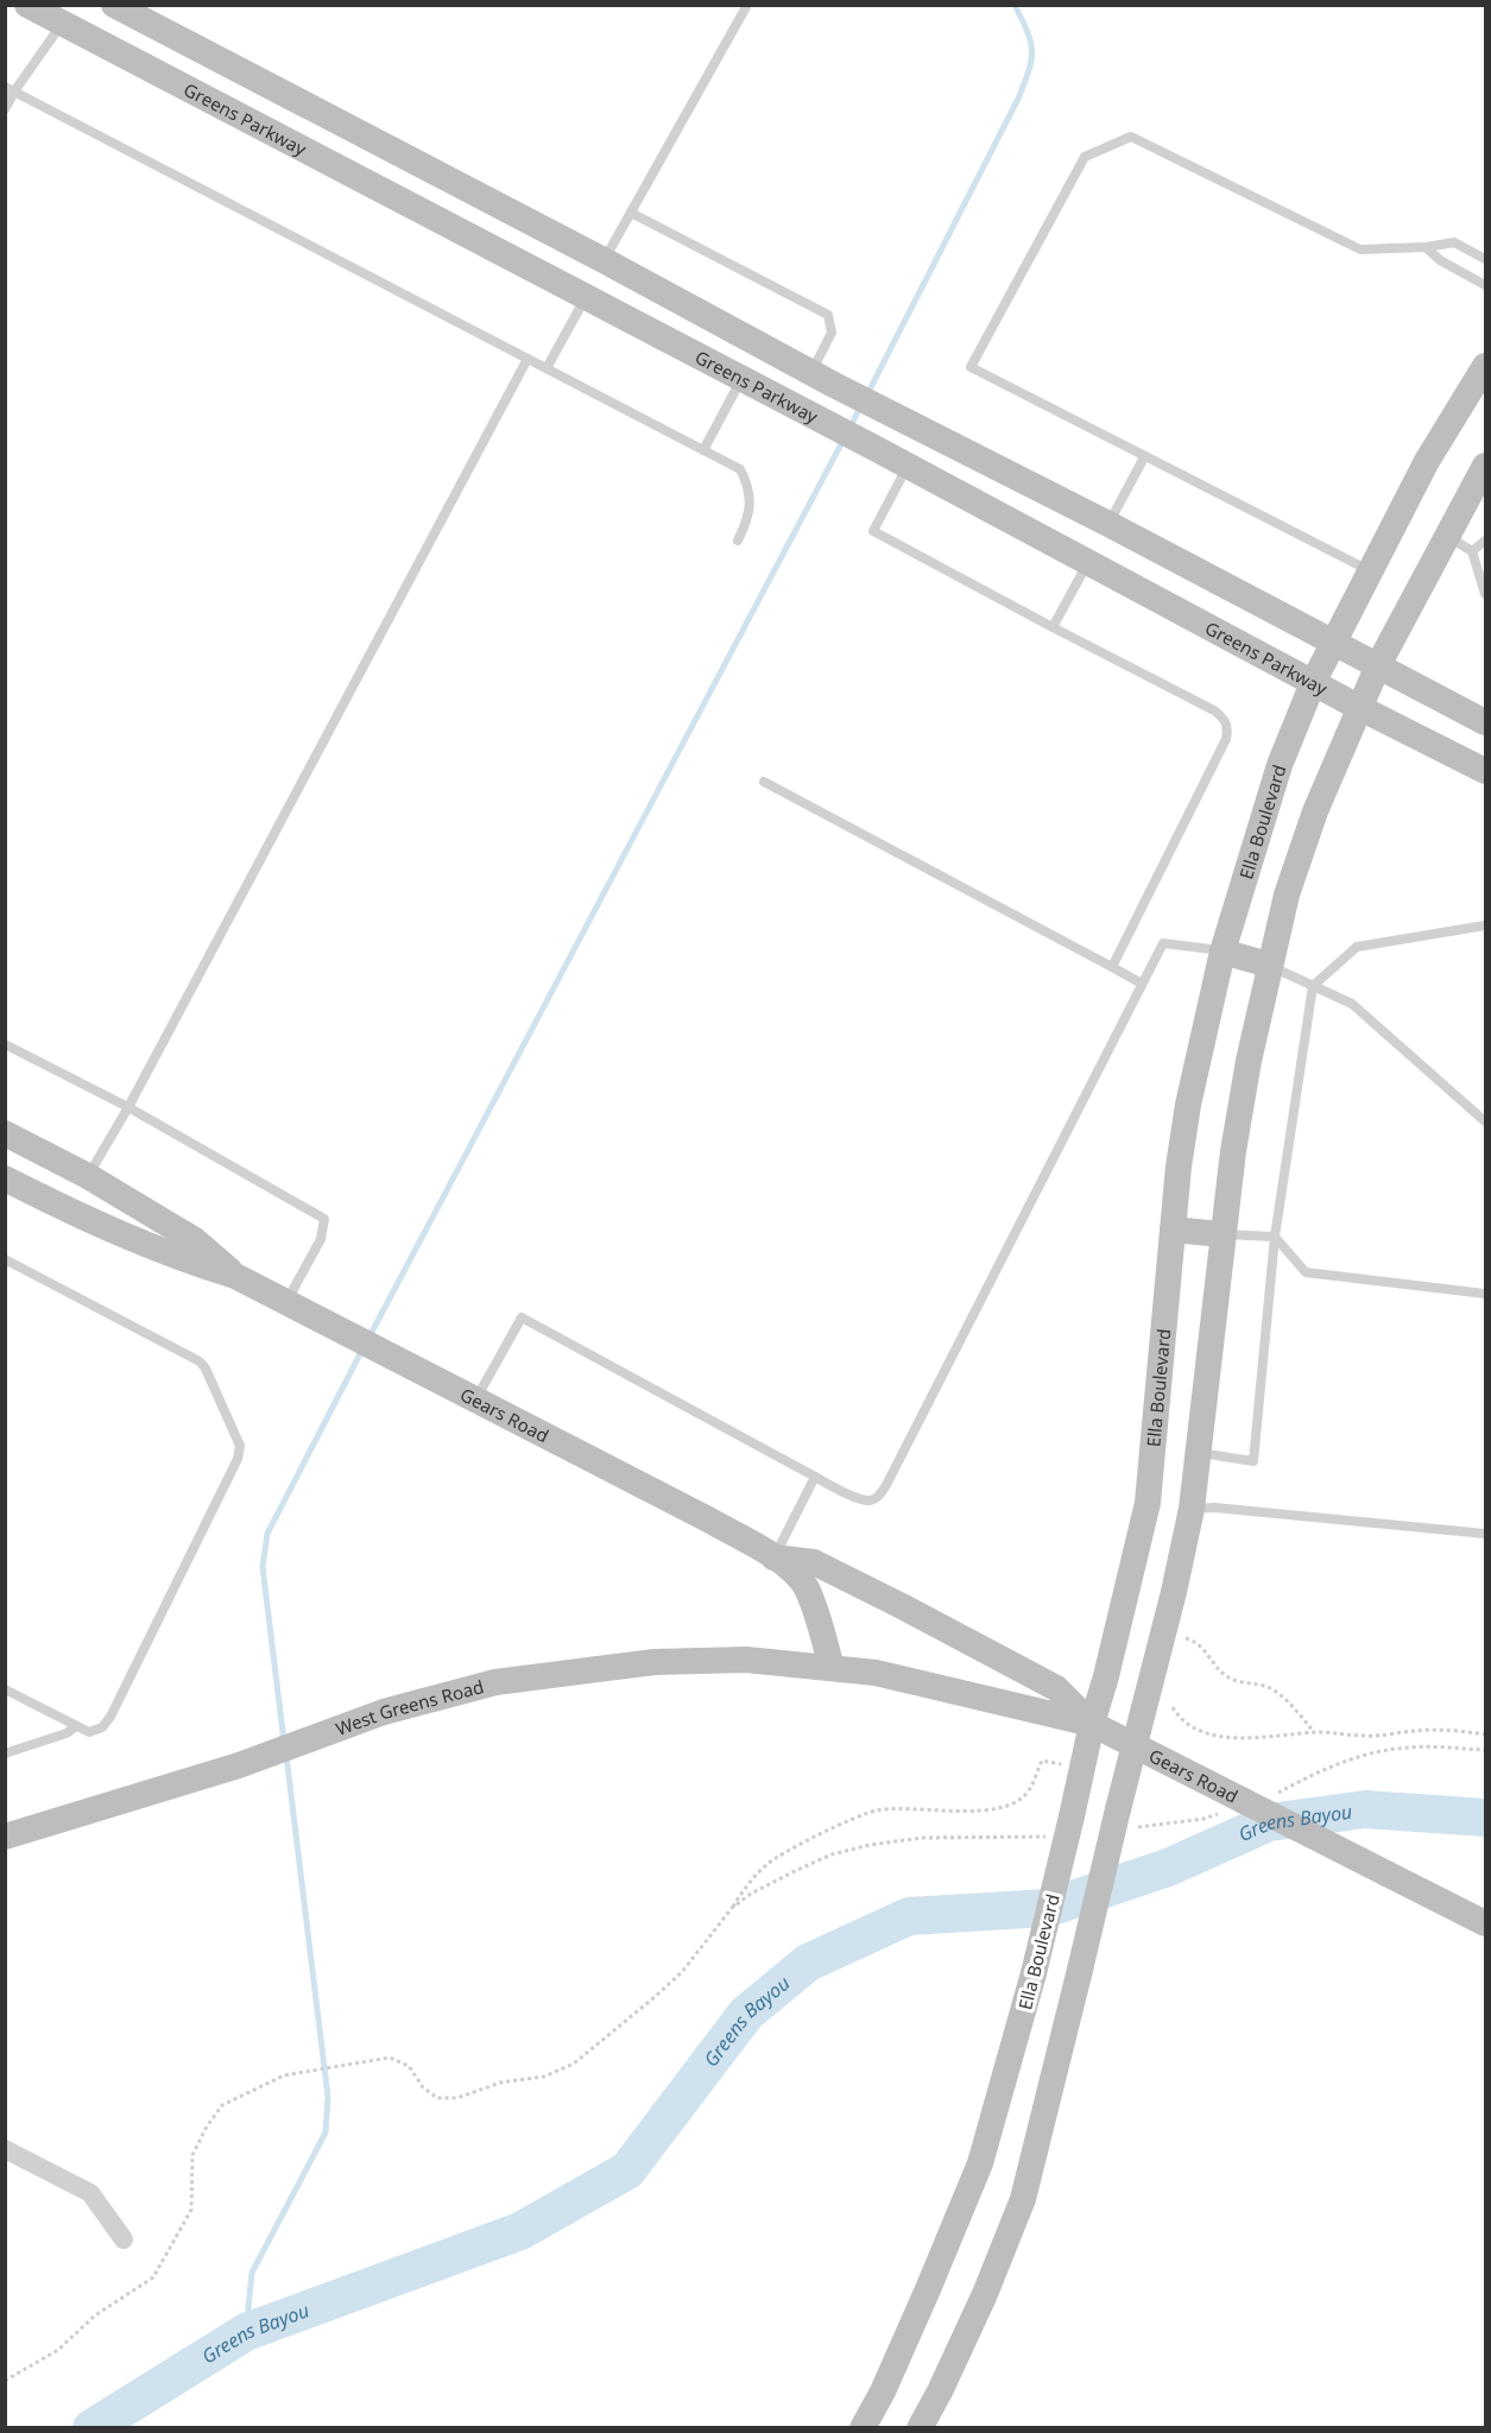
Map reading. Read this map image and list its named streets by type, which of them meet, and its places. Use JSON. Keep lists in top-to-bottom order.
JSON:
{
  "streets": {
    "main road": [
      "Greens Parkway",
      "Ella Boulevard",
      "Gears Road",
      "West Greens Road"
    ]
  },
  "crossings": [
    ["Greens Parkway", "Ella Boulevard"],
    ["Ella Boulevard", "Gears Road"],
    ["Gears Road", "West Greens Road"]
  ],
  "water": ["Greens Bayou"]
}
